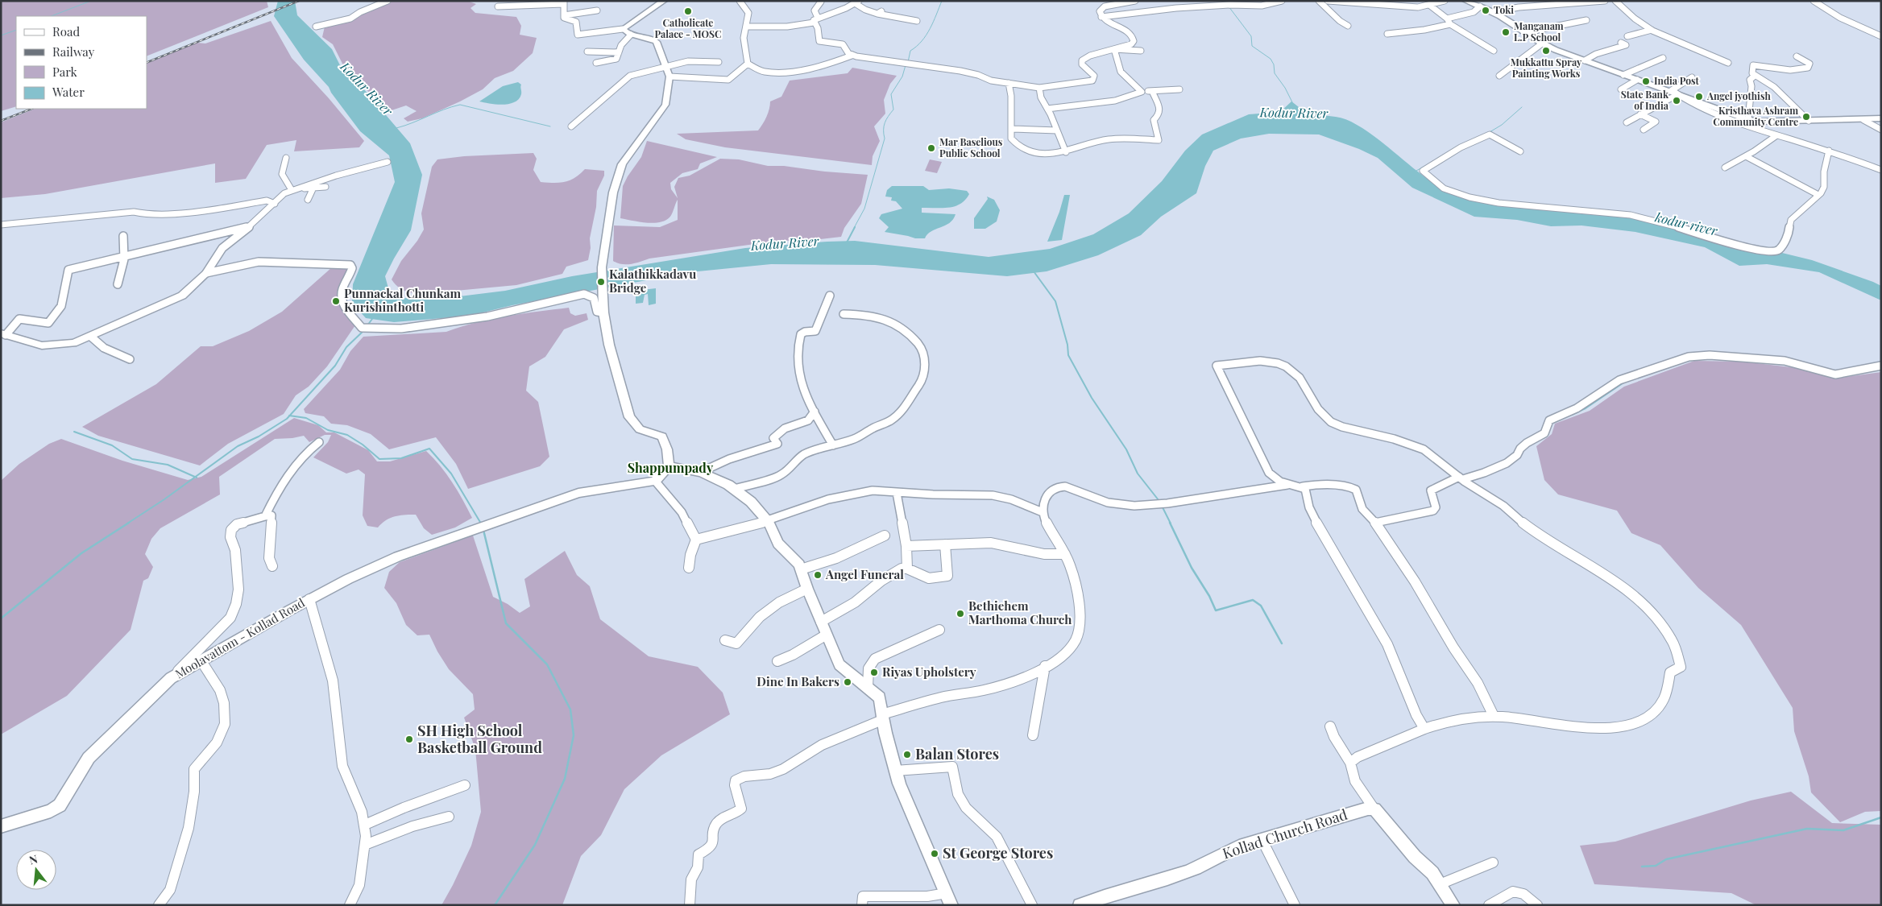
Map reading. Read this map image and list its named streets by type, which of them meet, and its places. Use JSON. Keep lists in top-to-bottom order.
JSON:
{
  "streets": {
    "main road": ["Moolavattom - Kollad Road", "Kollad Church Road"]
  },
  "districts": ["Shappumpady"],
  "water": ["Kodur River", "kodur river"],
  "places": [
    "Toki",
    "Catholicate Palace - MOSC",
    "Manganam L.P School",
    "Mukkattu Spray Painting Works",
    "India Post",
    "Angel jyothish",
    "State Bank of India",
    "Kristhava Ashram Community Centre",
    "Mar Baselious Public School",
    "Kalathikkadavu Bridge",
    "Punnackal Chunkam Kurishinthotti",
    "Angel Funeral",
    "Bethiehem Marthoma Church",
    "Riyas Upholstery",
    "Dine In Bakers",
    "SH High School Basketball Ground",
    "Balan Stores",
    "St George Stores"
  ],
  "legend": [
    "Road",
    "Railway",
    "Park",
    "Water"
  ],
  "north": "top"
}
